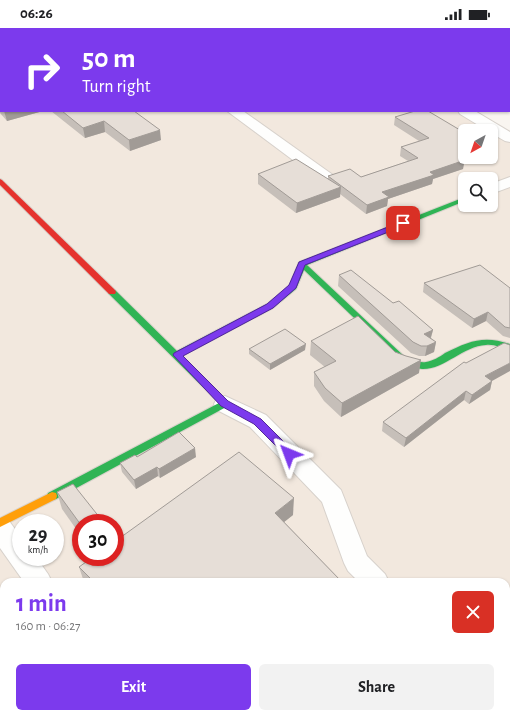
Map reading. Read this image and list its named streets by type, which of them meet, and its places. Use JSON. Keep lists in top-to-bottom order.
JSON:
{
  "north": "bottom left",
  "page": {
    "status": "06:26",
    "turn": ["50 m", "Turn right"],
    "speed": "29 km/h",
    "limit": "30",
    "heading": ["1 min", "160 m · 06:27"],
    "buttons": ["Exit", "Share"]
  }
}
